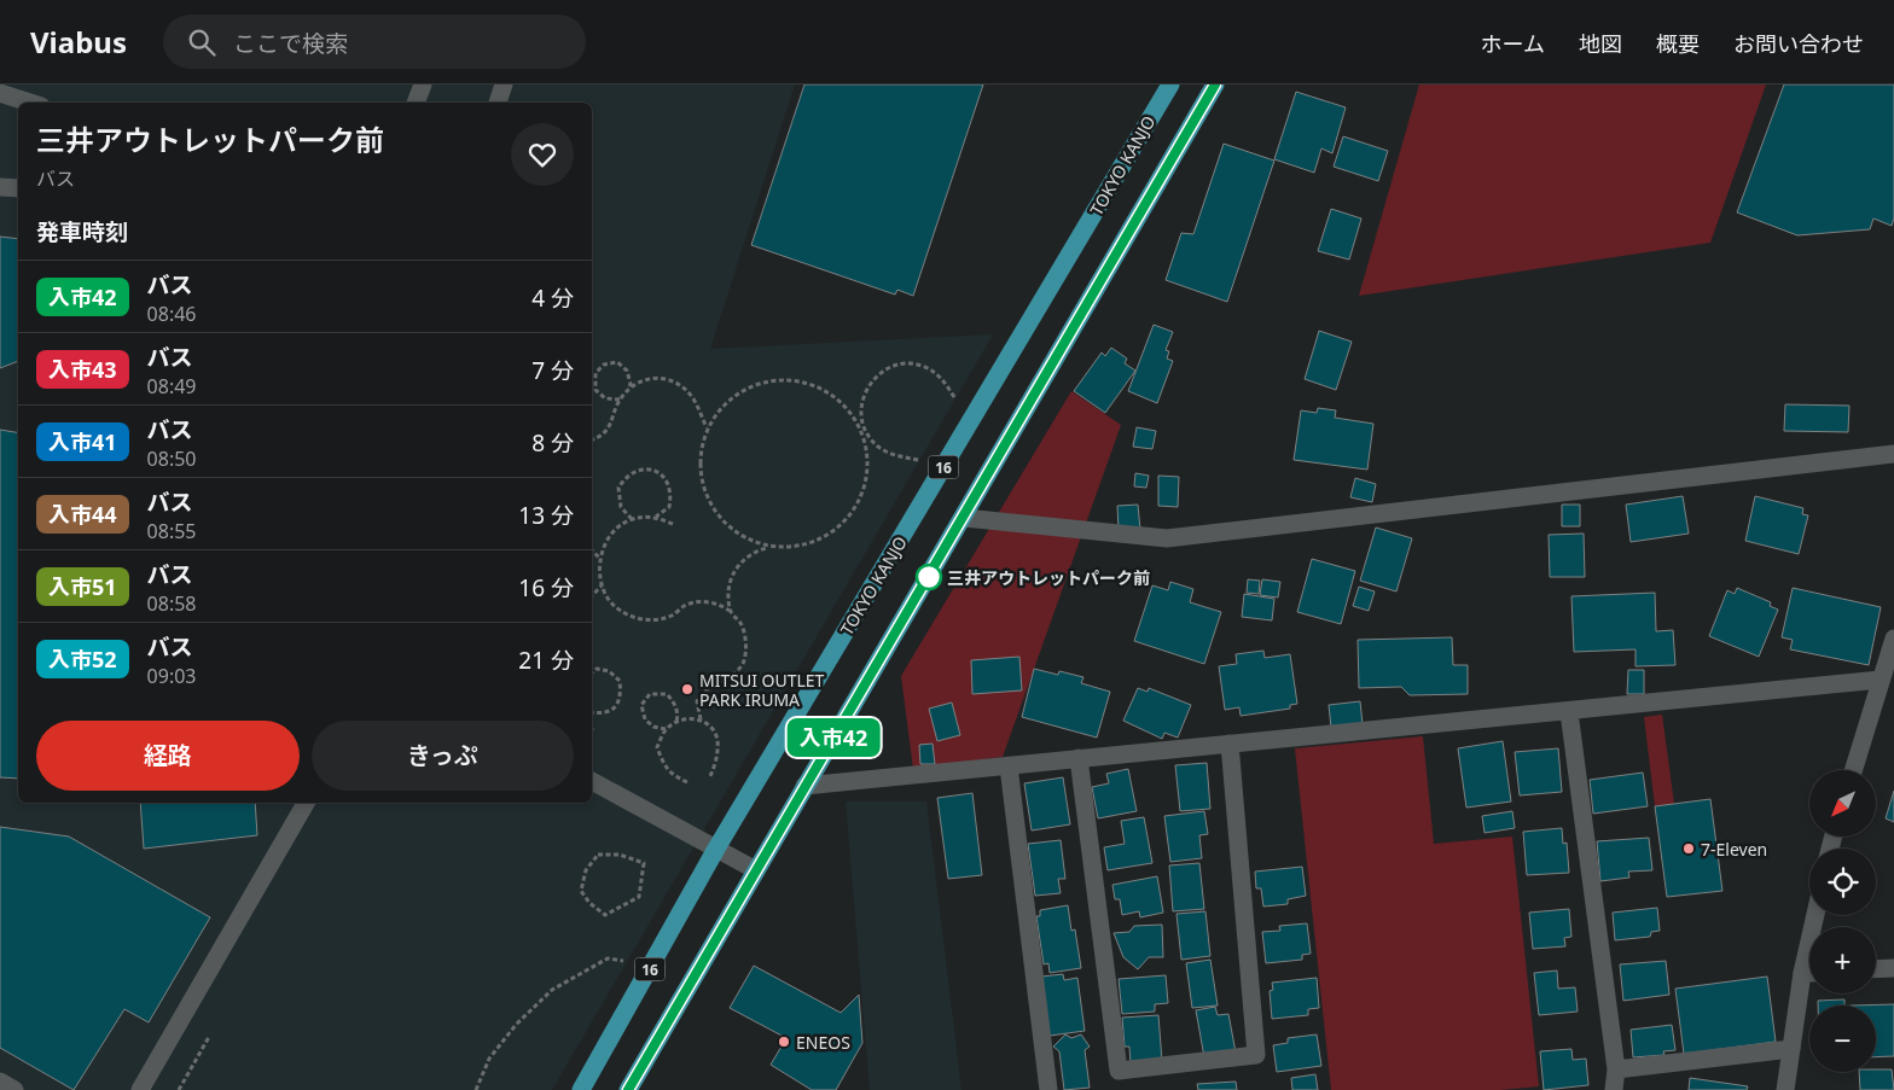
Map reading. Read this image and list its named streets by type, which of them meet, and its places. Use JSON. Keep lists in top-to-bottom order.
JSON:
{
  "streets": {
    "highway": ["TOKYO KANJO", "16"]
  },
  "places": [
    "三井アウトレットパーク前",
    "MITSUI OUTLET PARK IRUMA",
    "7-Eleven",
    "ENEOS"
  ],
  "lines": ["bus line 入市42"],
  "north": "bottom left",
  "page": {
    "header": "Viabus",
    "search": "ここで検索",
    "nav": [
      "ホーム",
      "地図",
      "概要",
      "お問い合わせ"
    ],
    "on_map": "入市42",
    "heading": [
      ["三井アウトレットパーク前", "バス"],
      "発車時刻"
    ],
    "list": [
      {
        "mark": "入市42",
        "name": "バス",
        "note": "08:46",
        "value": "4 分"
      },
      {
        "mark": "入市43",
        "name": "バス",
        "note": "08:49",
        "value": "7 分"
      },
      {
        "mark": "入市41",
        "name": "バス",
        "note": "08:50",
        "value": "8 分"
      },
      {
        "mark": "入市44",
        "name": "バス",
        "note": "08:55",
        "value": "13 分"
      },
      {
        "mark": "入市51",
        "name": "バス",
        "note": "08:58",
        "value": "16 分"
      },
      {
        "mark": "入市52",
        "name": "バス",
        "note": "09:03",
        "value": "21 分"
      }
    ],
    "buttons": ["経路", "きっぷ"],
    "map_buttons": ["+", "−"]
  }
}
